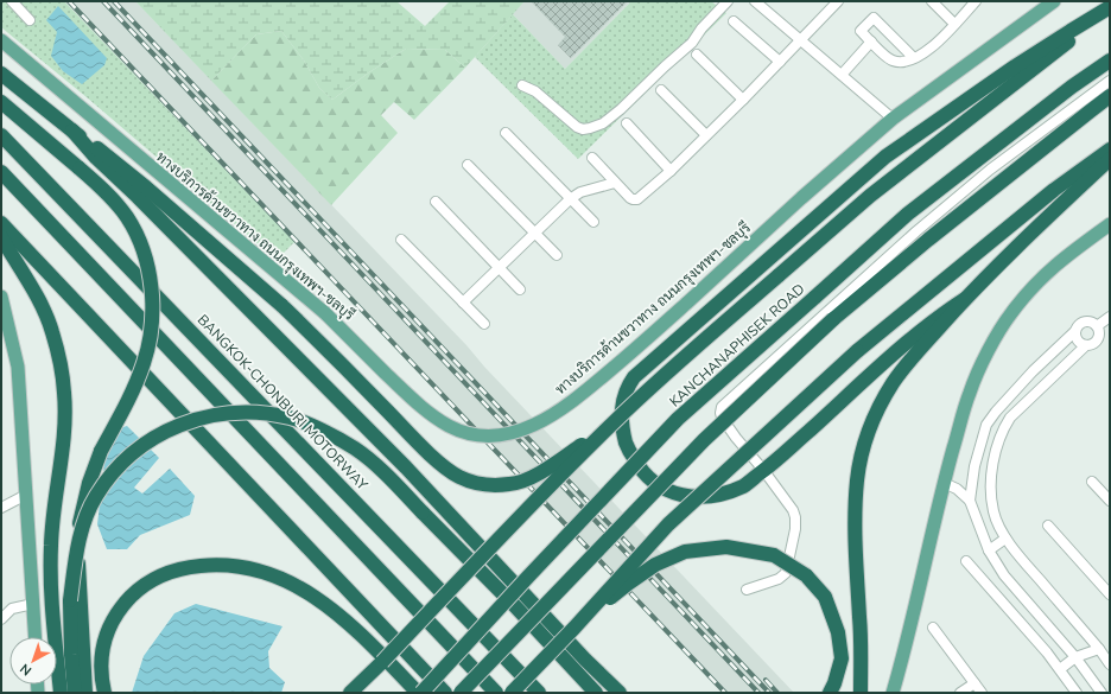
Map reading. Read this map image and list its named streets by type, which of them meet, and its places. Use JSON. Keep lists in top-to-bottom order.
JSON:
{
  "streets": {
    "highway": ["KANCHANAPHISEK ROAD", "BANGKOK-CHONBURI MOTORWAY"],
    "main road": ["ทางบริการด้านขวาทาง ถนนกรุงเทพฯ-ชลบุรี"]
  },
  "north": "bottom left"
}
